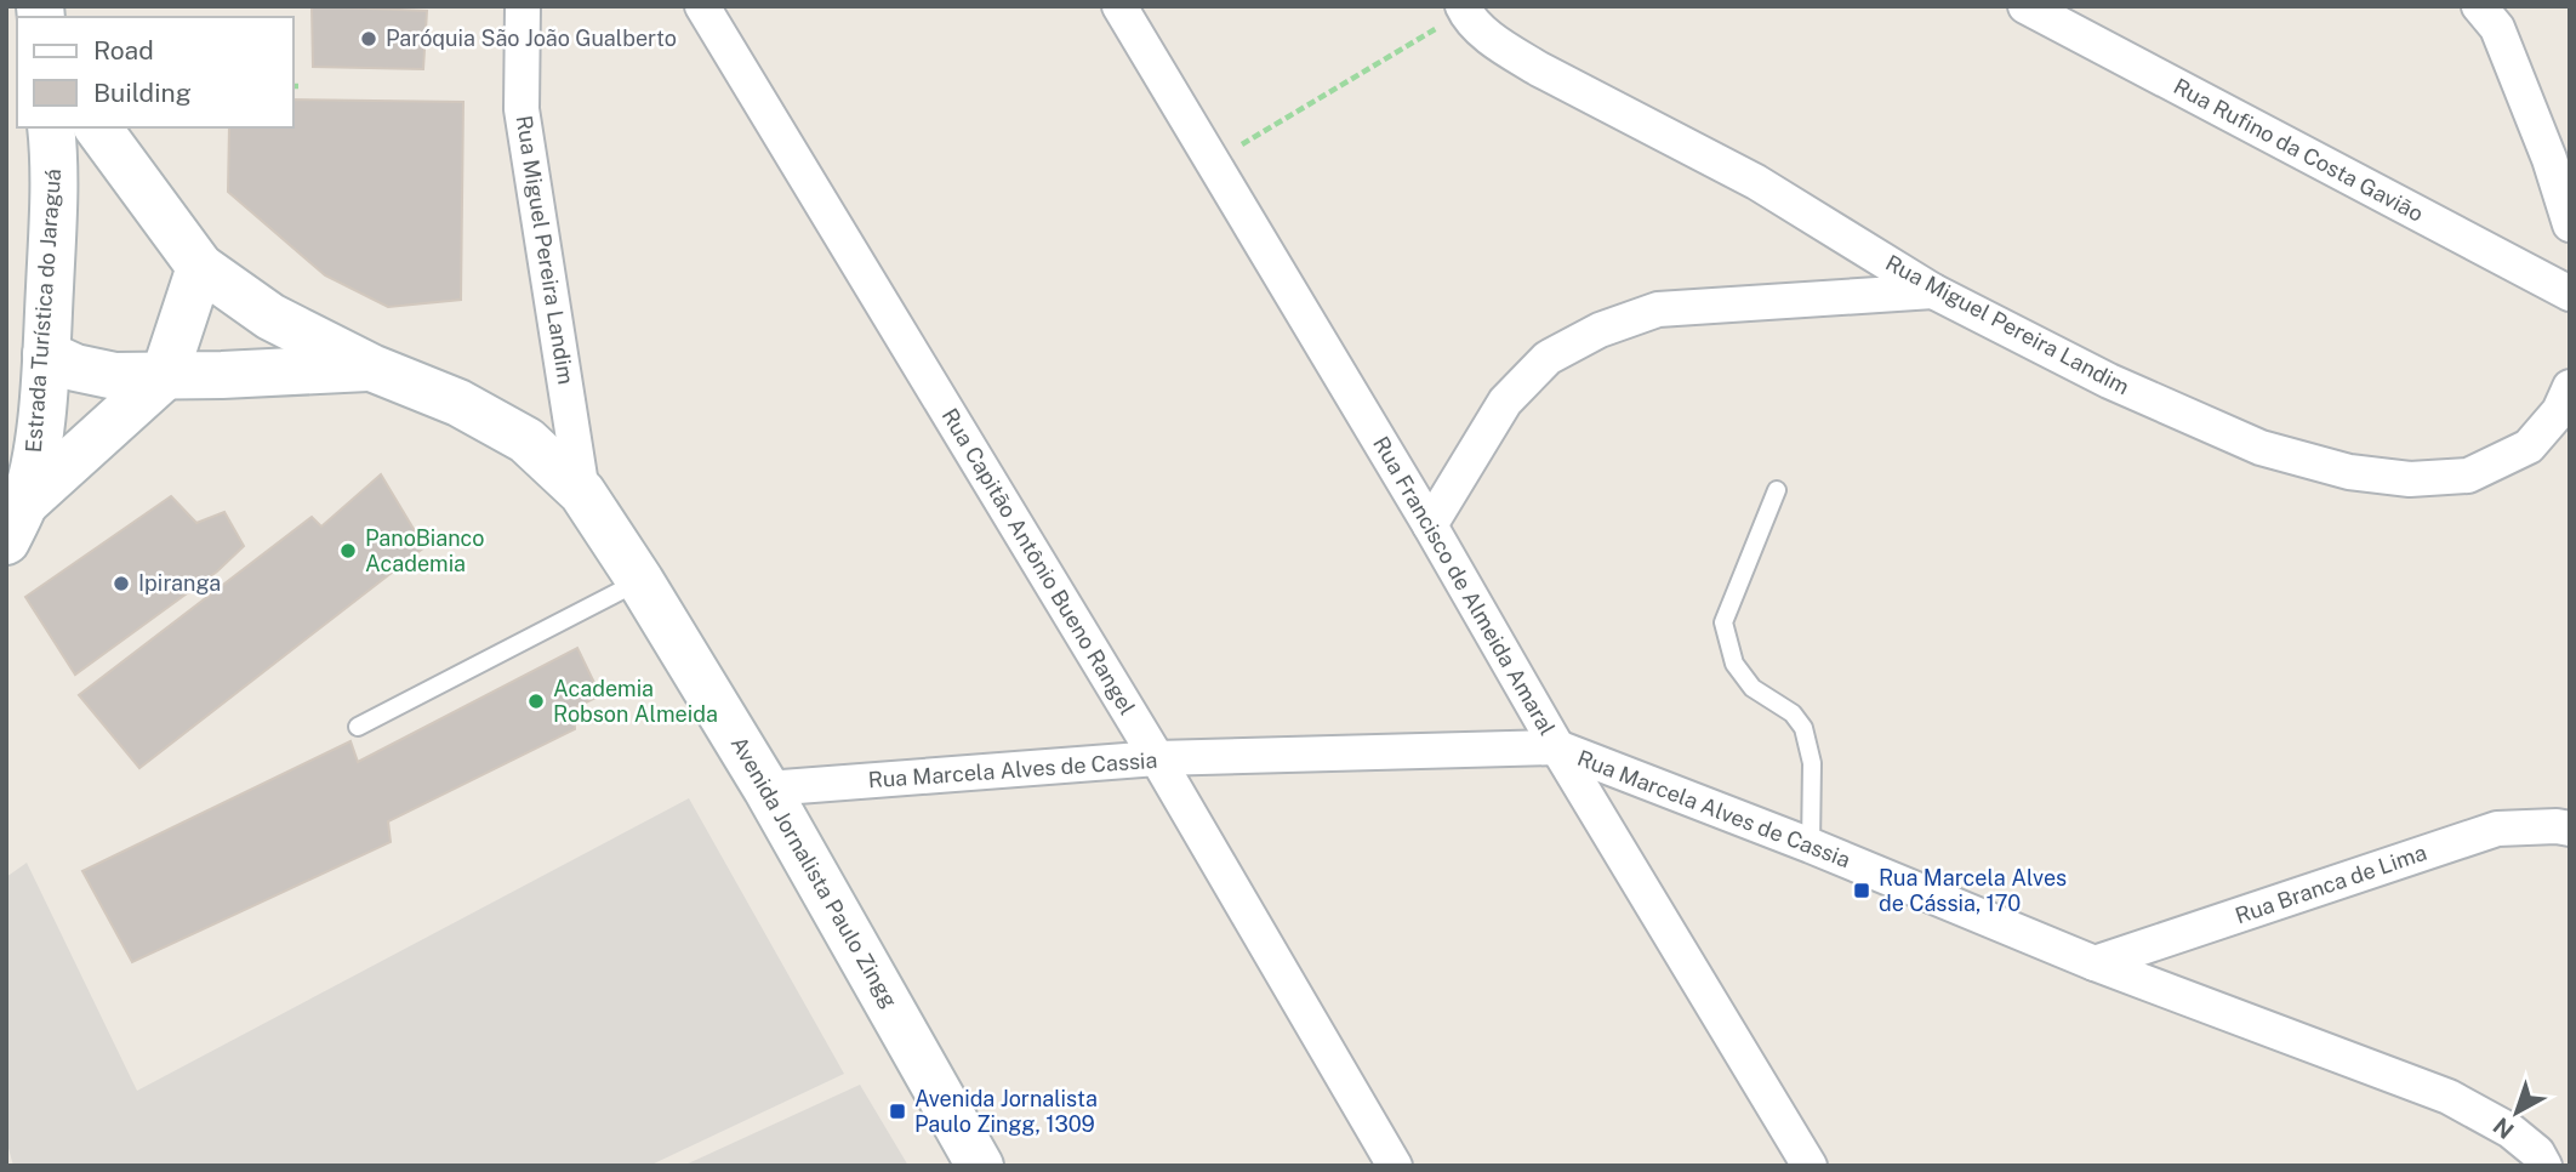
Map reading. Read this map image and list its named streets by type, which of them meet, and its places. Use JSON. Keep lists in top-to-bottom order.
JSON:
{
  "streets": {
    "main road": ["Estrada Turística do Jaraguá", "Avenida Jornalista Paulo Zingg"],
    "street": [
      "Rua Rufino da Costa Gavião",
      "Rua Miguel Pereira Landim",
      "Rua Capitão Antônio Bueno Rangel",
      "Rua Francisco de Almeida Amaral",
      "Rua Marcela Alves de Cassia",
      "Rua Branca de Lima"
    ]
  },
  "crossings": [
    ["Rua Miguel Pereira Landim", "Avenida Jornalista Paulo Zingg"],
    ["Estrada Turística do Jaraguá", "Avenida Jornalista Paulo Zingg"],
    ["Rua Capitão Antônio Bueno Rangel", "Rua Marcela Alves de Cassia"],
    ["Rua Francisco de Almeida Amaral", "Rua Marcela Alves de Cassia"],
    ["Rua Marcela Alves de Cassia", "Avenida Jornalista Paulo Zingg"],
    ["Rua Marcela Alves de Cassia", "Rua Branca de Lima"]
  ],
  "places": {
    "other": [
      "Paróquia São João Gualberto",
      "PanoBianco Academia",
      "Ipiranga",
      "Academia Robson Almeida"
    ],
    "transit": ["Rua Marcela Alves de Cássia, 170", "Avenida Jornalista Paulo Zingg, 1309"]
  },
  "legend": ["Road", "Building"],
  "north": "bottom left"
}
